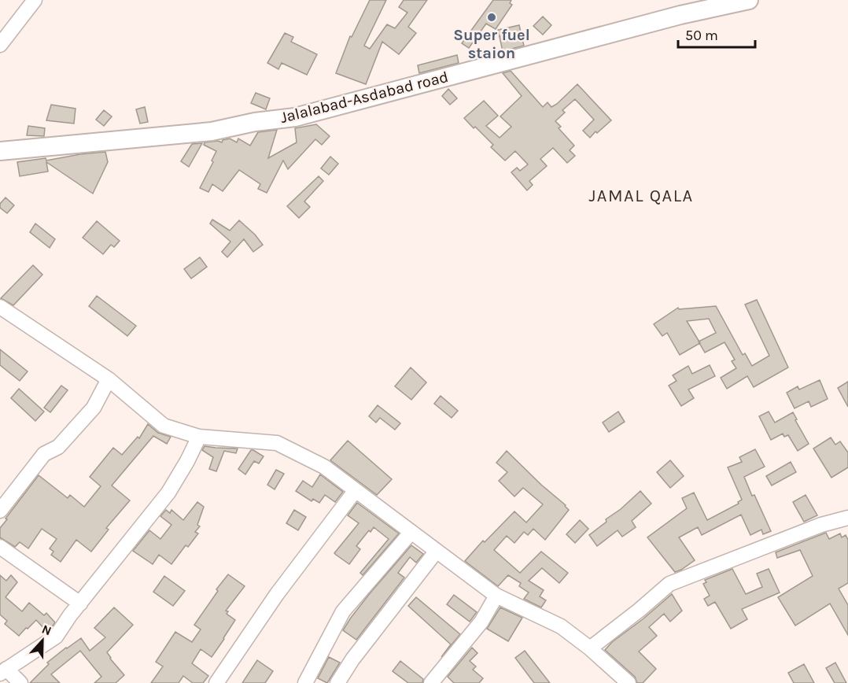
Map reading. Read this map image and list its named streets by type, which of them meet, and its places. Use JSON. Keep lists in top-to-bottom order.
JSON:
{
  "streets": {
    "main road": ["Jalalabad-Asdabad road"]
  },
  "districts": ["JAMAL QALA"],
  "places": ["Super fuel staion"],
  "scale_bar": "50 m",
  "north": "top"
}
